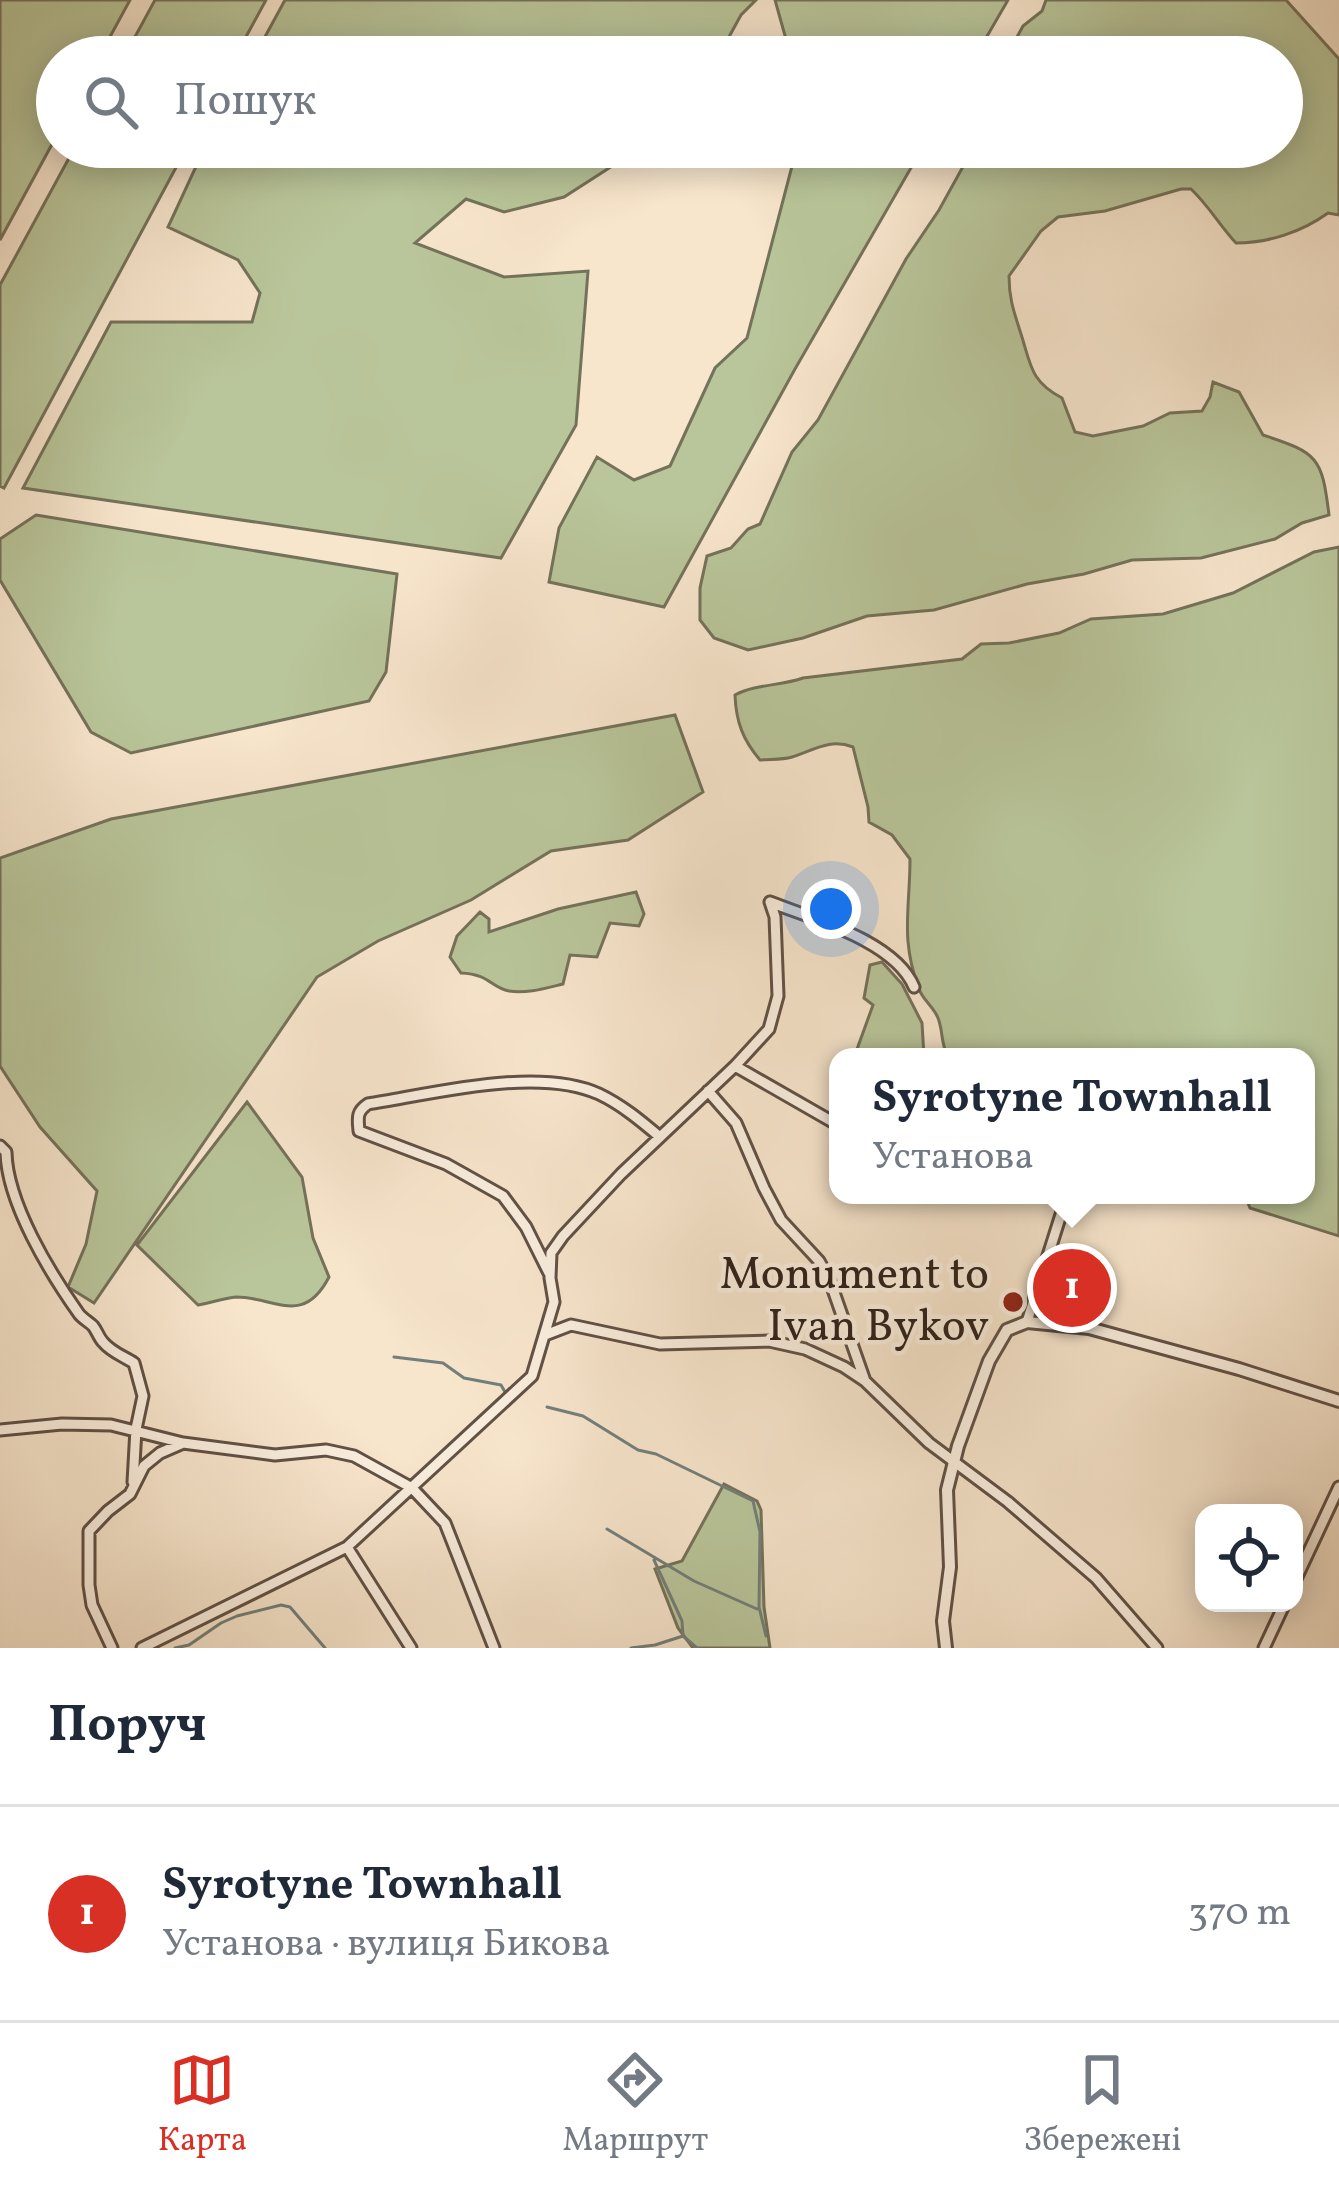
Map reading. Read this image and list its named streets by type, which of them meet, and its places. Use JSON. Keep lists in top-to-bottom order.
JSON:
{
  "places": ["Monument to Ivan Bykov"],
  "page": {
    "search": "Пошук",
    "popup": ["Syrotyne Townhall", "Установа"],
    "pins": "1",
    "heading": "Поруч",
    "list": [
      {
        "mark": "1",
        "name": "Syrotyne Townhall",
        "note": "Установа · вулиця Бикова",
        "value": "370 m"
      }
    ],
    "nav": ["Карта", "Маршрут", "Збережені"]
  }
}
